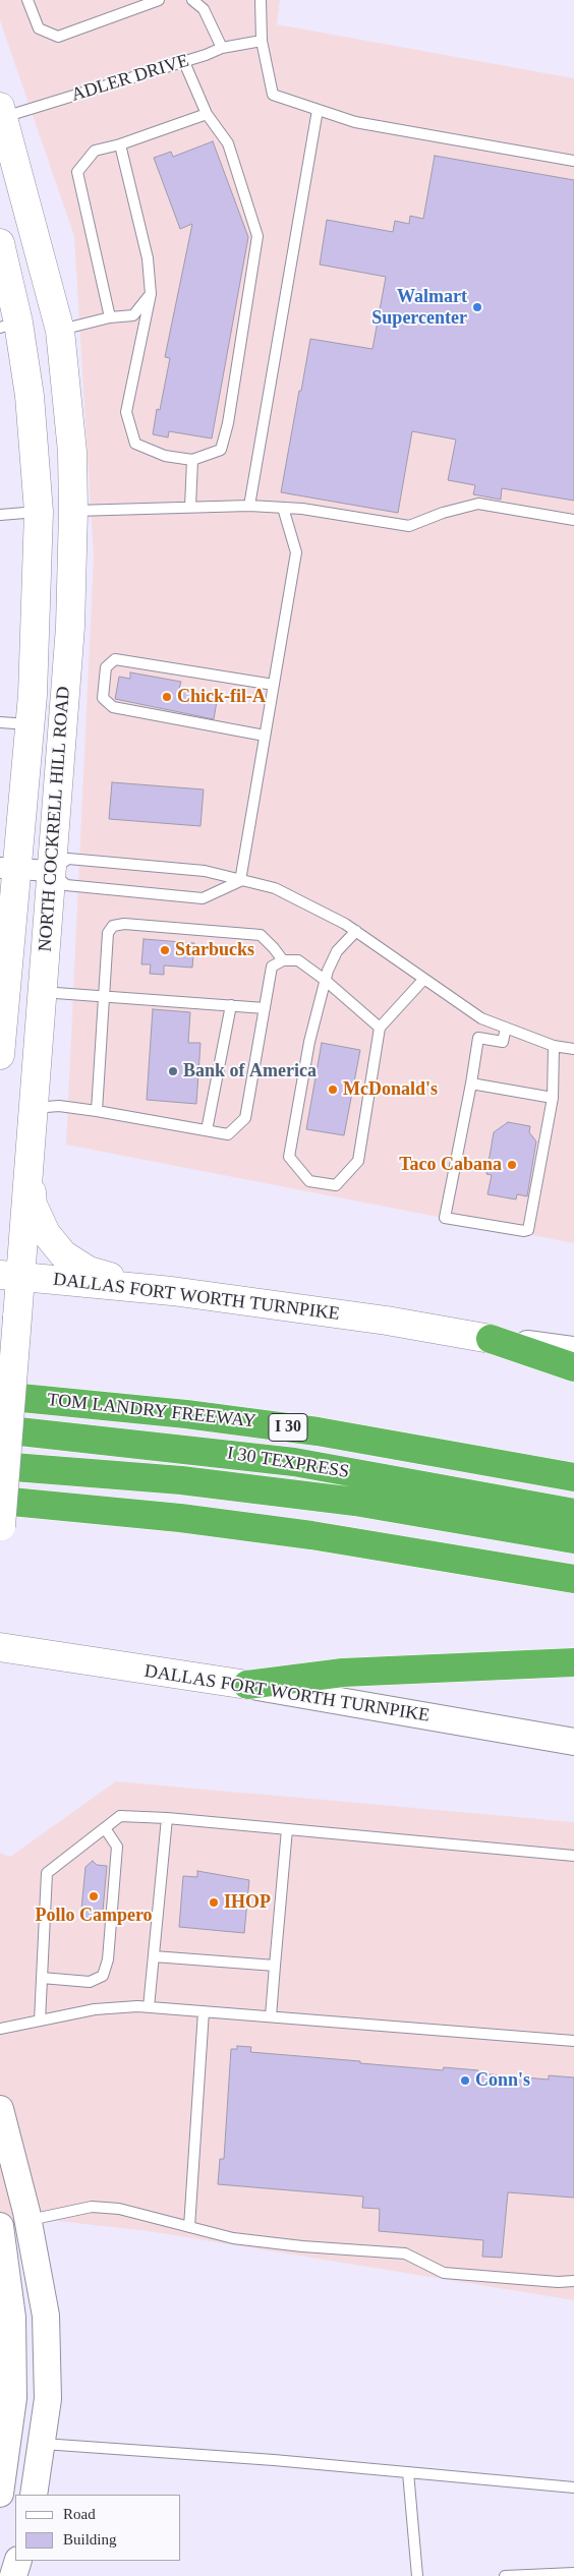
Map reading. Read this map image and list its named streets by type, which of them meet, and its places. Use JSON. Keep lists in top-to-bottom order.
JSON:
{
  "streets": {
    "highway": ["TOM LANDRY FREEWAY", "I 30", "I 30 TEXPRESS"],
    "main road": ["NORTH COCKRELL HILL ROAD", "DALLAS FORT WORTH TURNPIKE"],
    "lane": ["ADLER DRIVE"]
  },
  "crossings": [
    ["ADLER DRIVE", "NORTH COCKRELL HILL ROAD"],
    ["NORTH COCKRELL HILL ROAD", "DALLAS FORT WORTH TURNPIKE"]
  ],
  "places": [
    "Walmart Supercenter",
    "Chick-fil-A",
    "Starbucks",
    "Bank of America",
    "McDonald's",
    "Taco Cabana",
    "Pollo Campero",
    "IHOP",
    "Conn's"
  ],
  "legend": ["Road", "Building"]
}
